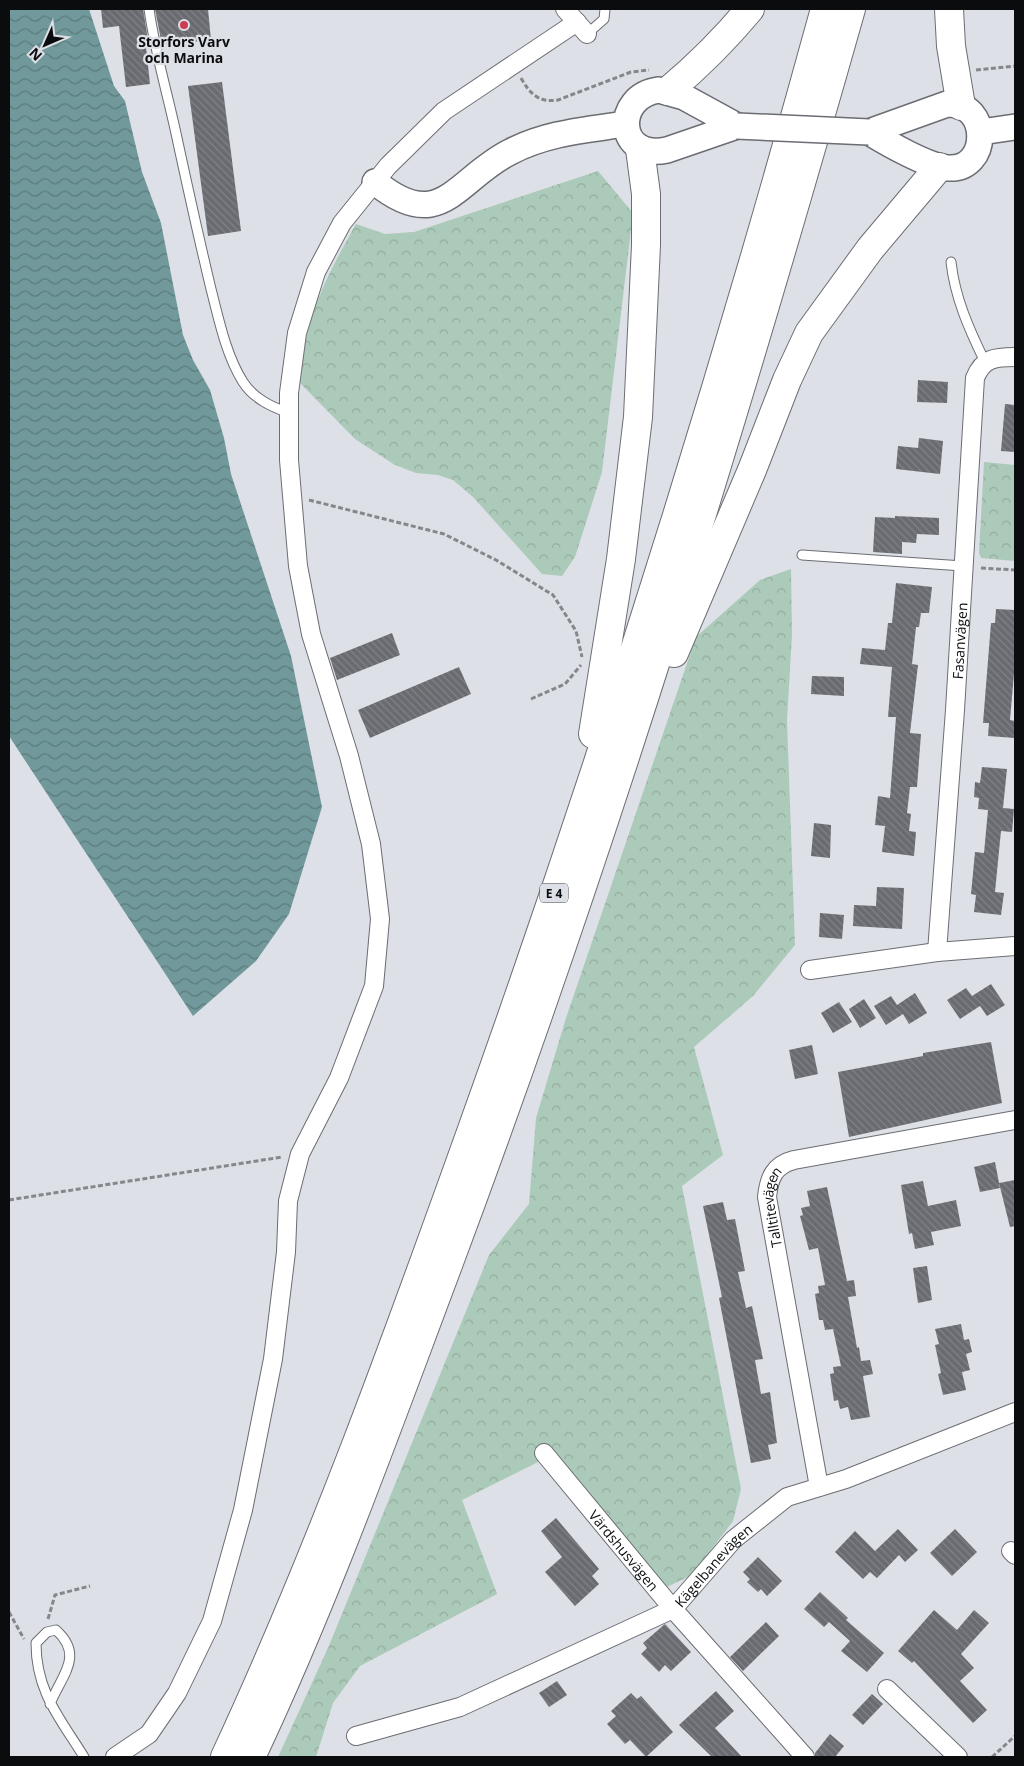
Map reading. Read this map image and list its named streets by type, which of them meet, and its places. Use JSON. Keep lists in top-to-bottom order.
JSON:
{
  "streets": {
    "highway": ["E 4"],
    "street": [
      "Fasanvägen",
      "Talltitevägen",
      "Värdshusvägen",
      "Kägelbanevägen"
    ]
  },
  "crossings": [
    ["Talltitevägen", "Kägelbanevägen"],
    ["Värdshusvägen", "Kägelbanevägen"]
  ],
  "places": ["Storfors Varv och Marina"],
  "north": "bottom left"
}
